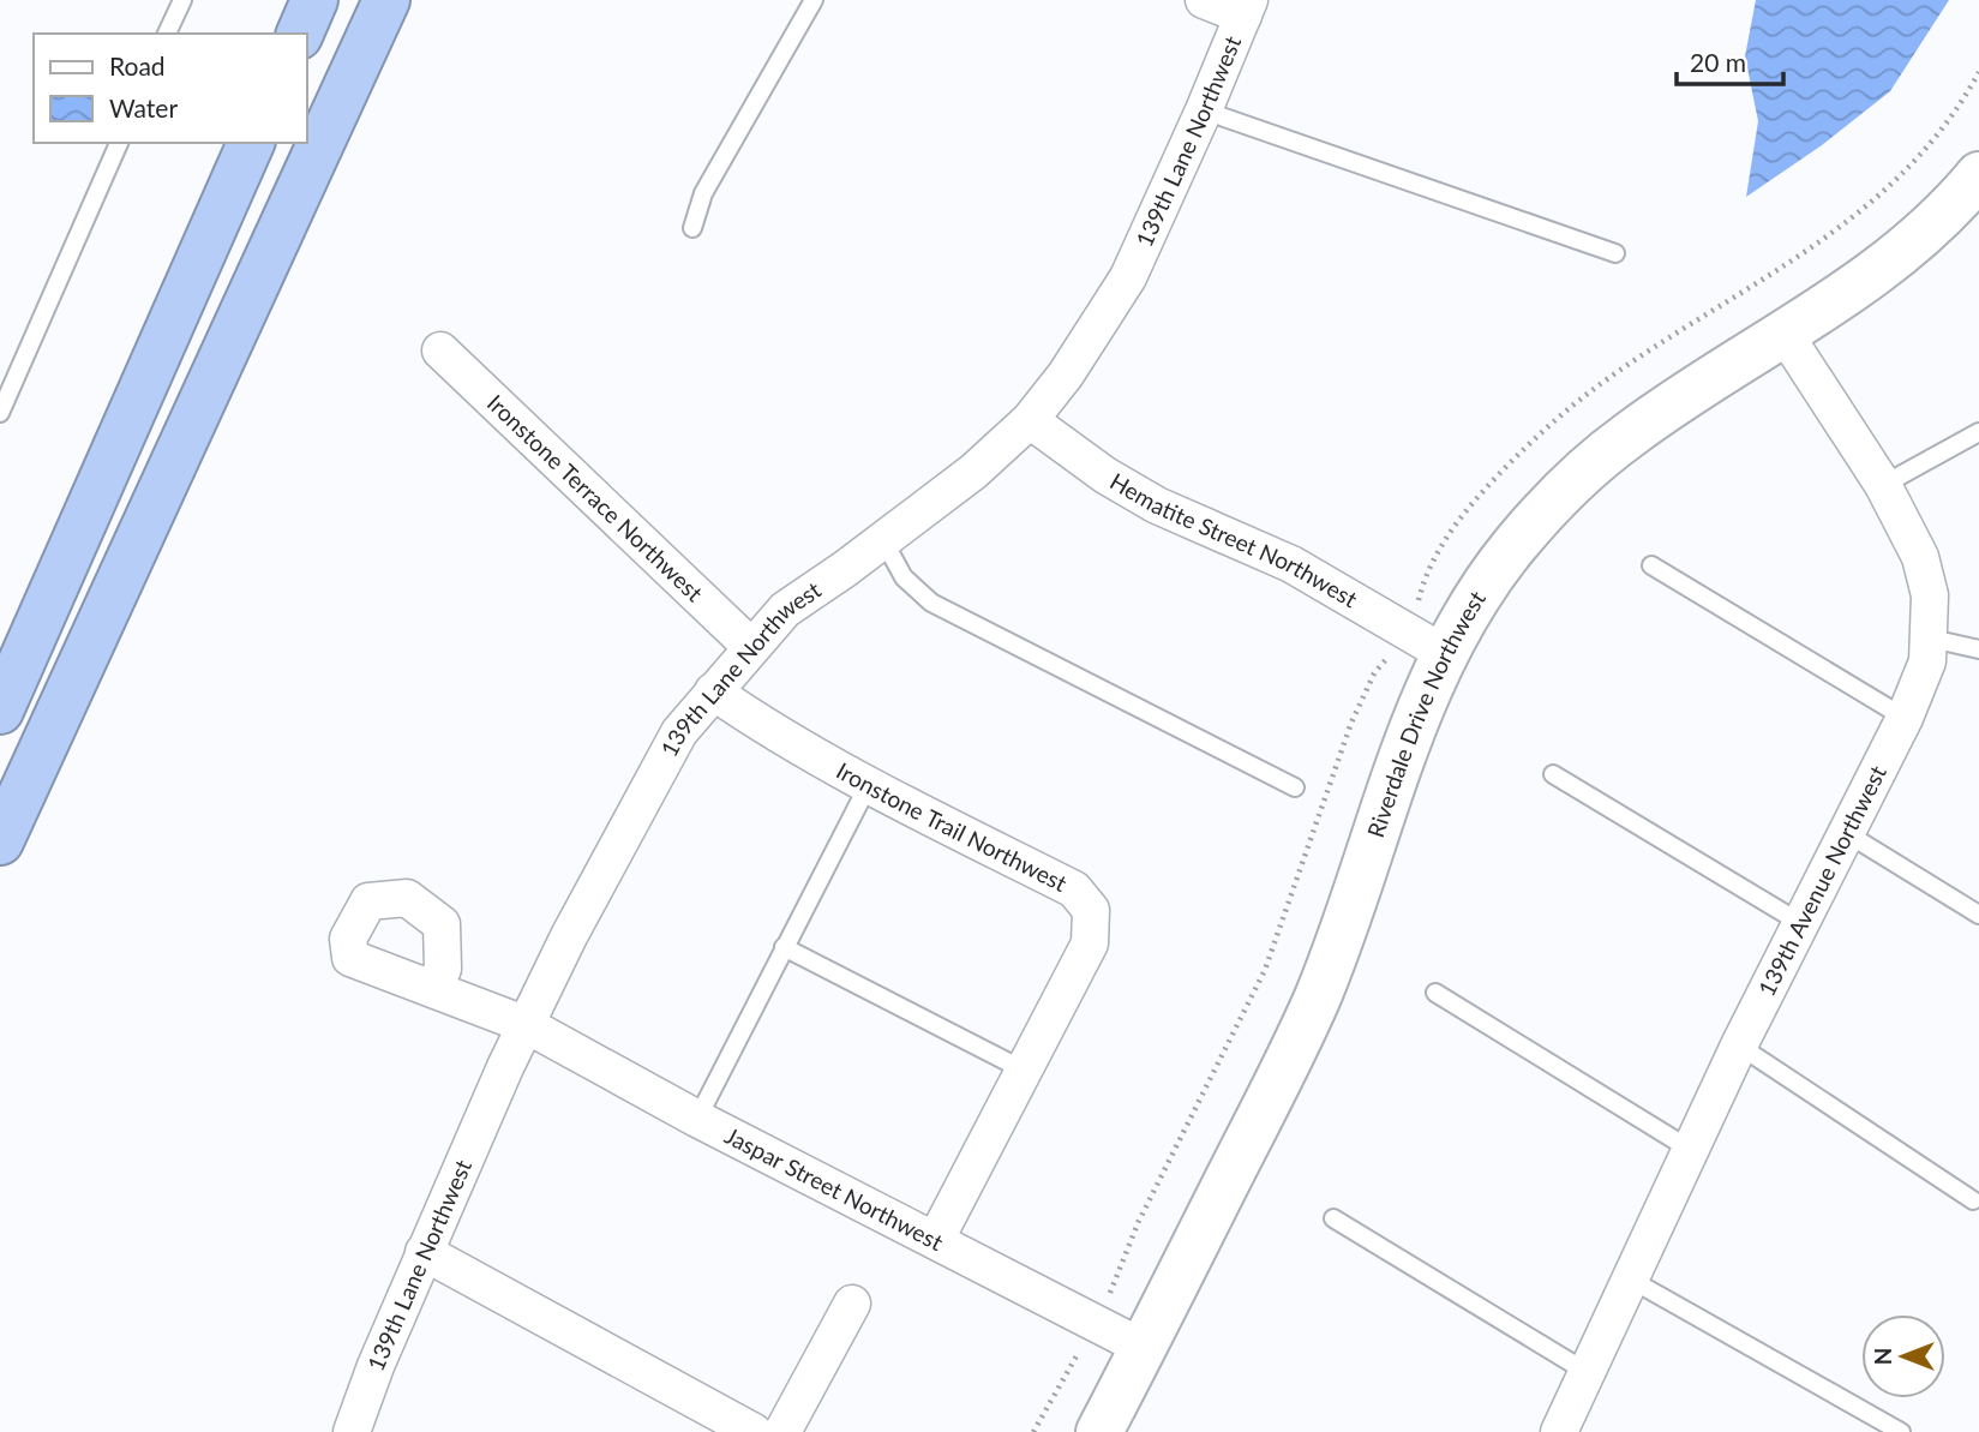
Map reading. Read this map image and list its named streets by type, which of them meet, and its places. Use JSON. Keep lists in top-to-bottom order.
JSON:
{
  "streets": {
    "street": [
      "139th Lane Northwest",
      "Ironstone Terrace Northwest",
      "Hematite Street Northwest",
      "Riverdale Drive Northwest",
      "Ironstone Trail Northwest",
      "139th Avenue Northwest",
      "Jaspar Street Northwest"
    ]
  },
  "crossings": [
    ["139th Lane Northwest", "Ironstone Terrace Northwest"],
    ["139th Lane Northwest", "Hematite Street Northwest"],
    ["139th Lane Northwest", "Ironstone Trail Northwest"],
    ["139th Lane Northwest", "Jaspar Street Northwest"],
    ["Hematite Street Northwest", "Riverdale Drive Northwest"],
    ["Riverdale Drive Northwest", "139th Avenue Northwest"],
    ["Riverdale Drive Northwest", "Jaspar Street Northwest"],
    ["Ironstone Trail Northwest", "Jaspar Street Northwest"]
  ],
  "legend": ["Road", "Water"],
  "scale_bar": "20 m",
  "north": "left"
}
